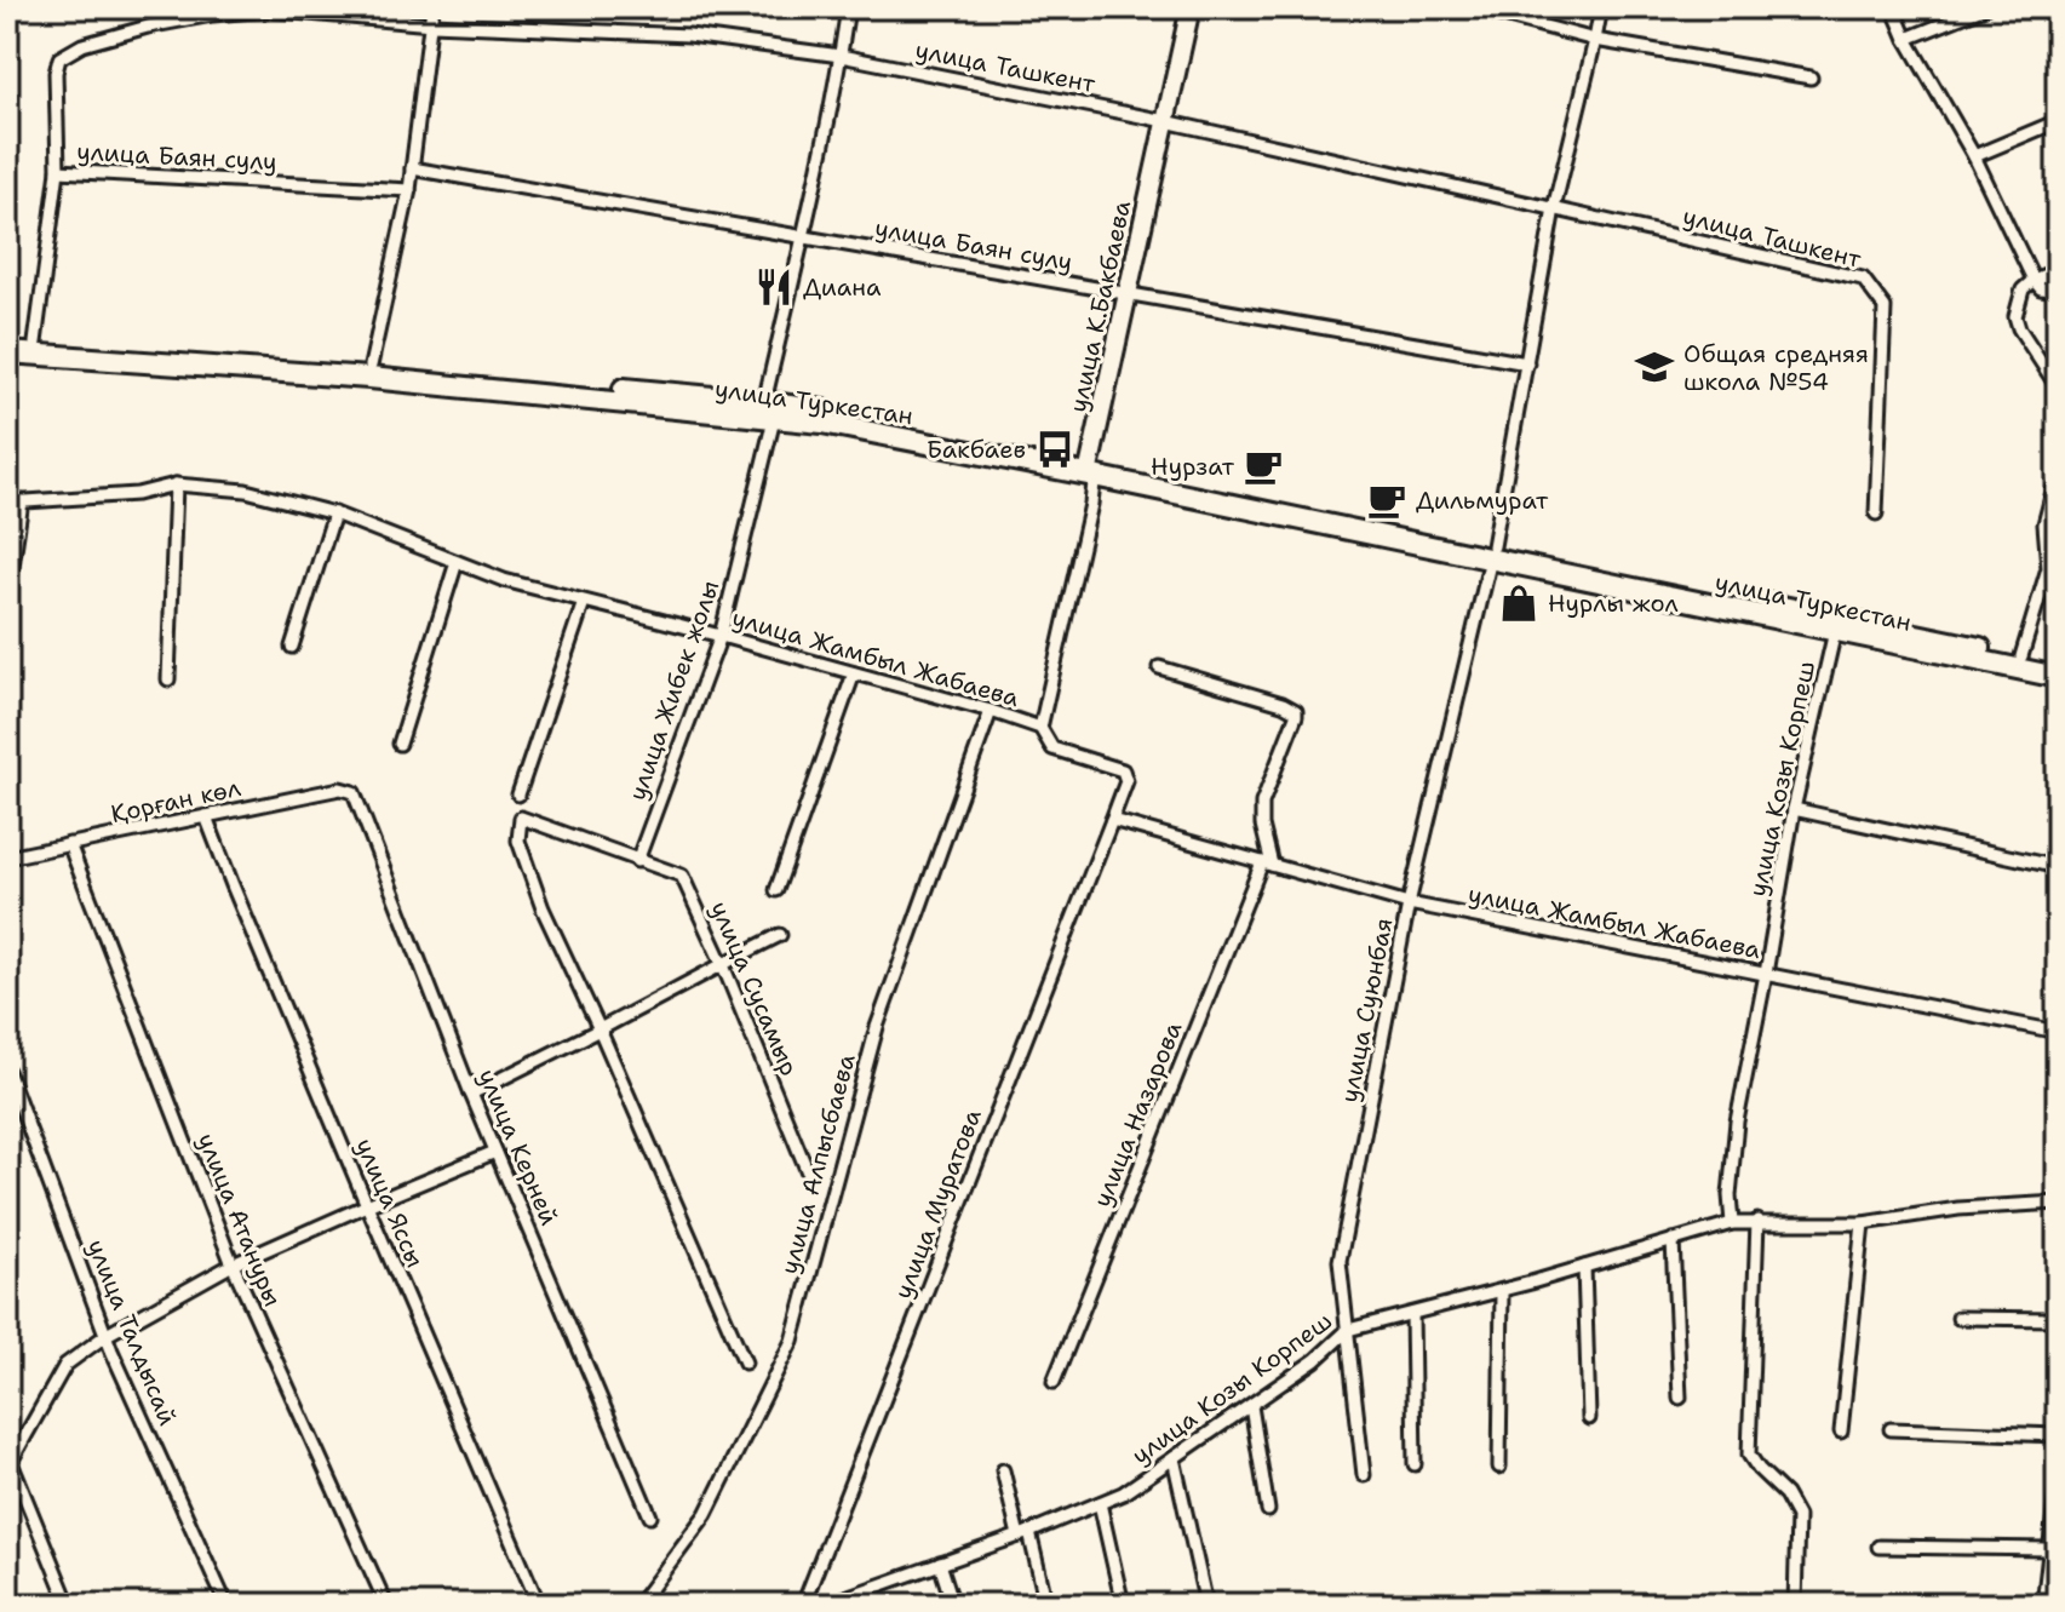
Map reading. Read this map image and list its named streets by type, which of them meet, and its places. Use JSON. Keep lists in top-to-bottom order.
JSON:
{
  "streets": {
    "highway": ["улица Туркестан"],
    "street": [
      "улица Ташкент",
      "улица Баян сулу",
      "улица К.Бакбаева",
      "улица Жамбыл Жабаева",
      "улица Жибек жолы",
      "улица Козы Корпеш",
      "Қорған көл",
      "улица Сусамыр",
      "улица Суюнбая",
      "улица Назарова",
      "улица Керней",
      "улица Алпысбаева",
      "улица Яссы",
      "улица Муратова",
      "улица Атануры",
      "улица Талдысай"
    ]
  },
  "crossings": [
    ["улица Ташкент", "улица Баян сулу"],
    ["улица Ташкент", "улица К.Бакбаева"],
    ["улица Ташкент", "улица Туркестан"],
    ["улица Ташкент", "улица Жибек жолы"],
    ["улица Ташкент", "улица Суюнбая"],
    ["улица Баян сулу", "улица К.Бакбаева"],
    ["улица Баян сулу", "улица Жибек жолы"],
    ["улица Баян сулу", "улица Суюнбая"],
    ["улица К.Бакбаева", "улица Туркестан"],
    ["улица К.Бакбаева", "улица Жамбыл Жабаева"],
    ["улица Туркестан", "улица Жибек жолы"],
    ["улица Туркестан", "улица Козы Корпеш"],
    ["улица Туркестан", "улица Суюнбая"],
    ["улица Жамбыл Жабаева", "улица Жибек жолы"],
    ["улица Жамбыл Жабаева", "улица Козы Корпеш"],
    ["улица Жамбыл Жабаева", "улица Суюнбая"],
    ["улица Жамбыл Жабаева", "улица Назарова"],
    ["улица Жамбыл Жабаева", "улица Алпысбаева"],
    ["улица Жамбыл Жабаева", "улица Муратова"],
    ["улица Жибек жолы", "улица Сусамыр"],
    ["улица Козы Корпеш", "улица Суюнбая"],
    ["Қорған көл", "улица Керней"],
    ["Қорған көл", "улица Яссы"],
    ["Қорған көл", "улица Атануры"]
  ],
  "places": {
    "restaurant": ["Диана"],
    "school or university": ["Общая средняя школа №54"],
    "bus stop": ["Бакбаев"],
    "cafe": ["Нурзат", "Дильмурат"],
    "shop": ["Нурлы жол"]
  }
}
